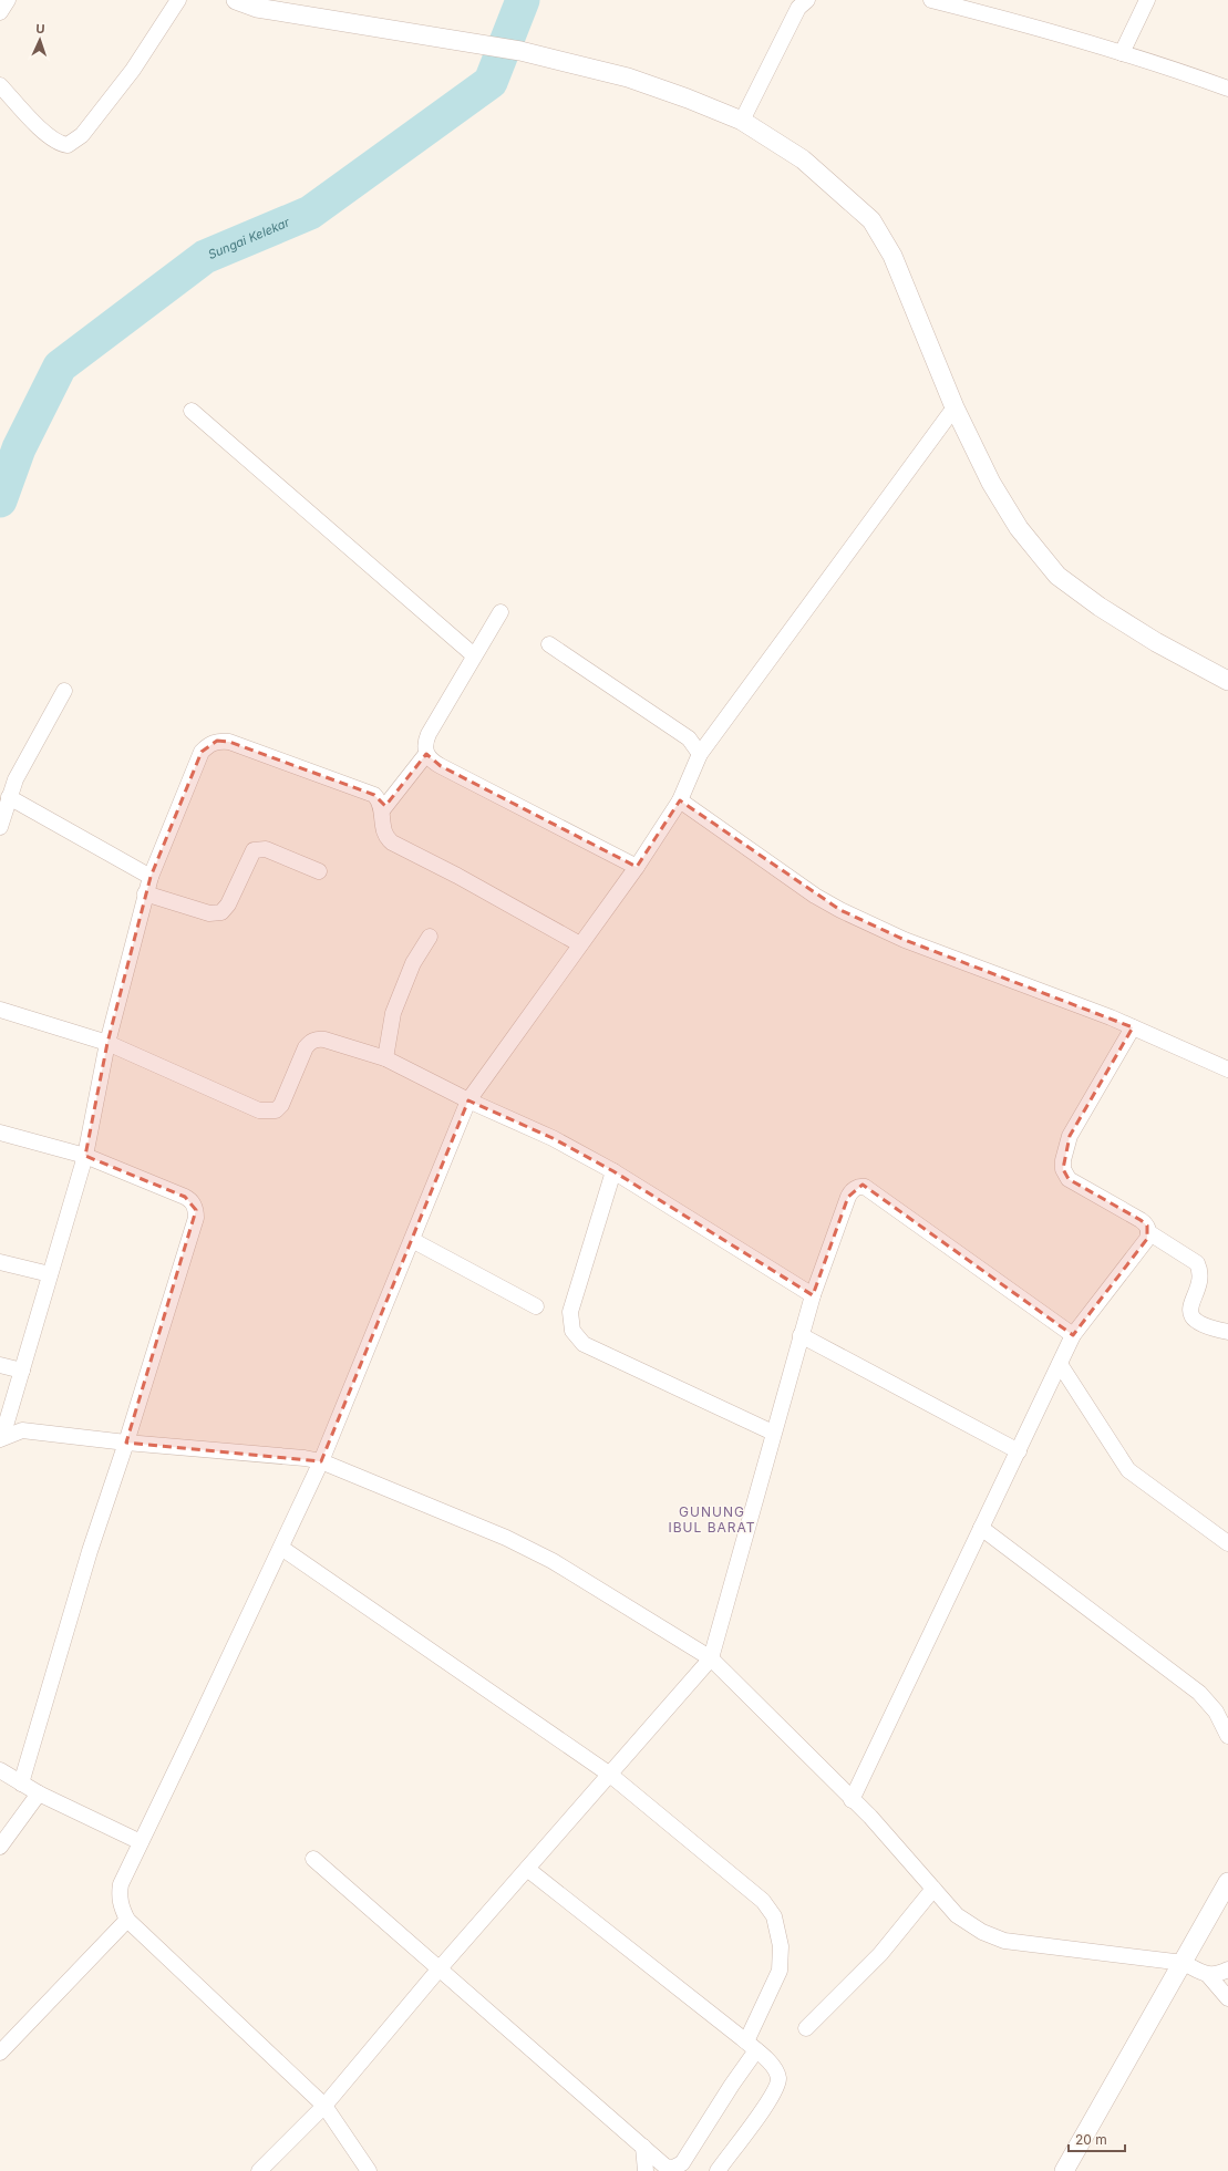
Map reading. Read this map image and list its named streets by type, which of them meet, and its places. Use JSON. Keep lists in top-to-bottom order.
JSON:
{
  "districts": ["GUNUNG IBUL BARAT"],
  "water": ["Sungai Kelekar"],
  "scale_bar": "20 m",
  "north": "top"
}
